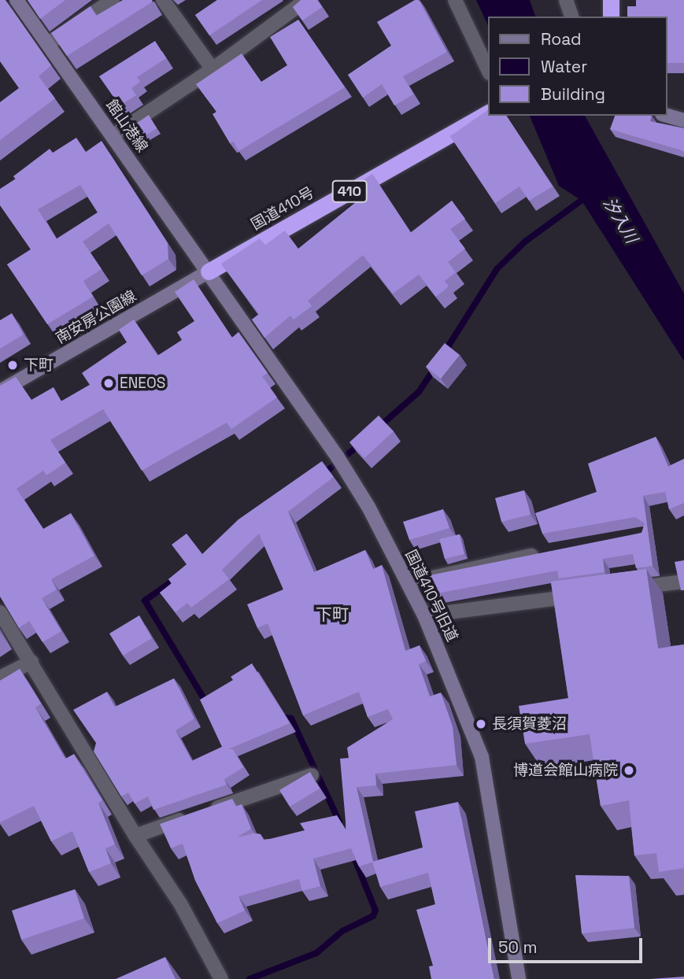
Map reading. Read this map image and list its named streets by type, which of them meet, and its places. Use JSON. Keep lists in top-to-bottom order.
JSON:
{
  "streets": {
    "highway": ["410", "国道410号"],
    "street": ["館山港線", "南安房公園線", "国道410号旧道"]
  },
  "crossings": [
    ["館山港線", "国道410号"],
    ["館山港線", "南安房公園線"],
    ["館山港線", "国道410号旧道"],
    ["国道410号", "南安房公園線"],
    ["国道410号", "国道410号旧道"],
    ["南安房公園線", "国道410号旧道"]
  ],
  "districts": ["下町"],
  "water": ["汐入川"],
  "places": [
    "下町",
    "ENEOS",
    "長須賀菱沼",
    "博道会館山病院"
  ],
  "legend": ["Road", "Water", "Building"],
  "scale_bar": "50 m"
}
